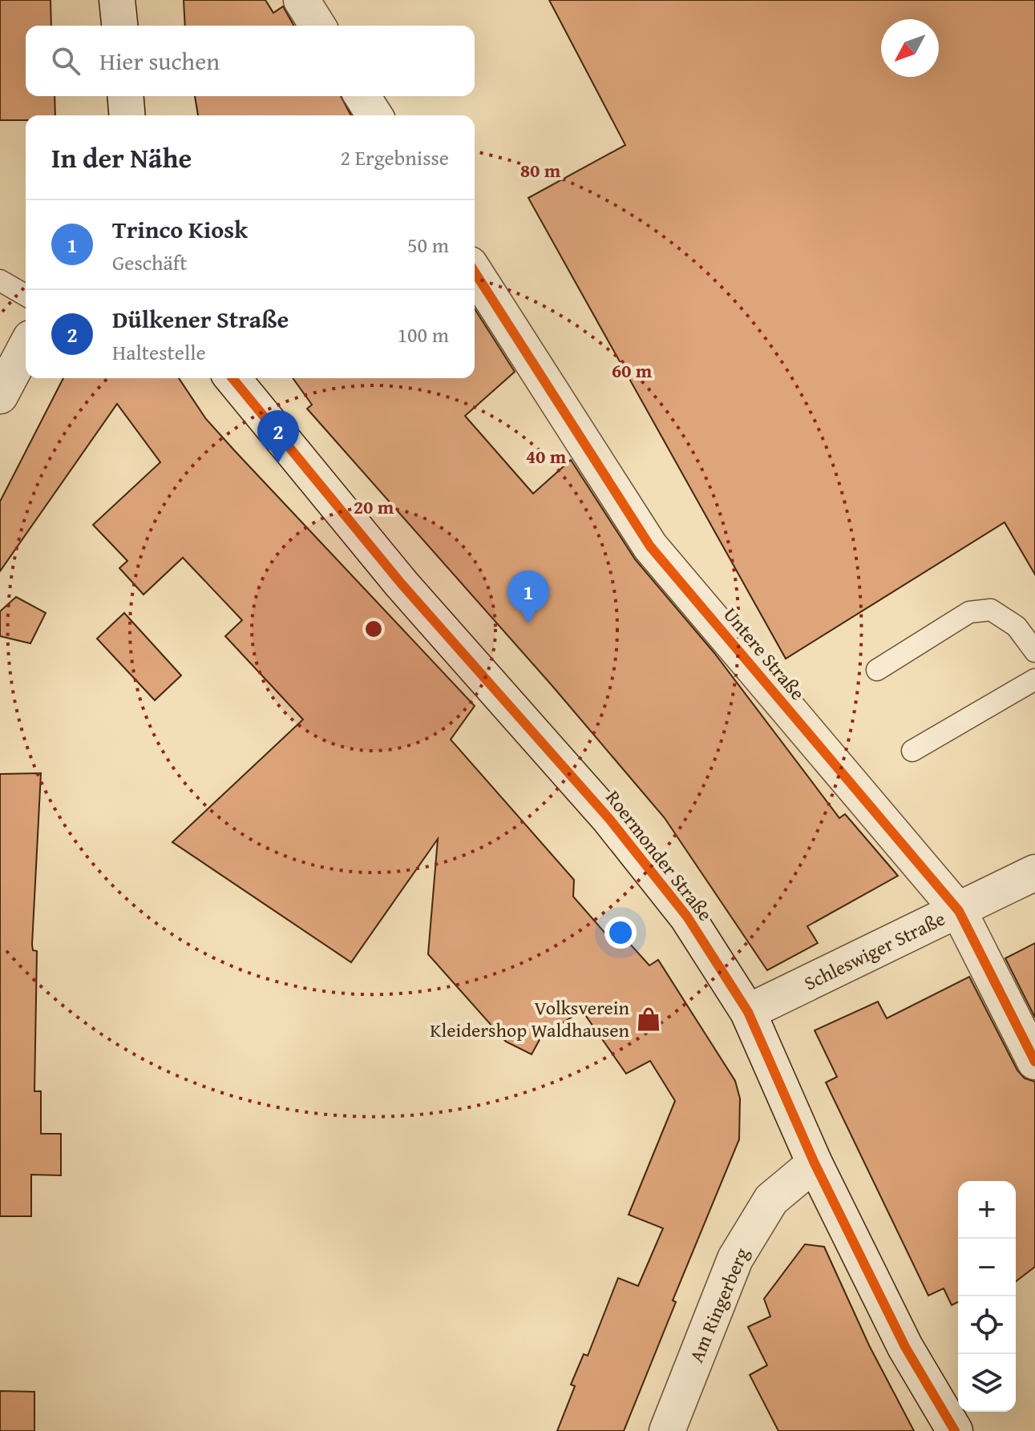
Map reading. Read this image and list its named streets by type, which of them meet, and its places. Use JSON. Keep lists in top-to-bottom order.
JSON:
{
  "streets": {
    "street": [
      "Untere Straße",
      "Roermonder Straße",
      "Schleswiger Straße",
      "Am Ringerberg"
    ]
  },
  "crossings": [
    ["Untere Straße", "Schleswiger Straße"],
    ["Roermonder Straße", "Schleswiger Straße"],
    ["Roermonder Straße", "Am Ringerberg"]
  ],
  "places": {
    "shop": ["Volksverein Kleidershop Waldhausen"]
  },
  "north": "bottom left",
  "page": {
    "search": "Hier suchen",
    "heading": ["In der Nähe", "2 Ergebnisse"],
    "list": [
      {
        "mark": "1",
        "name": "Trinco Kiosk",
        "note": "Geschäft",
        "value": "50 m"
      },
      {
        "mark": "2",
        "name": "Dülkener Straße",
        "note": "Haltestelle",
        "value": "100 m"
      }
    ],
    "pins": ["2", "1"],
    "map_buttons": ["+", "−"]
  },
  "rings": [
    "80 m",
    "60 m",
    "40 m",
    "20 m"
  ]
}
